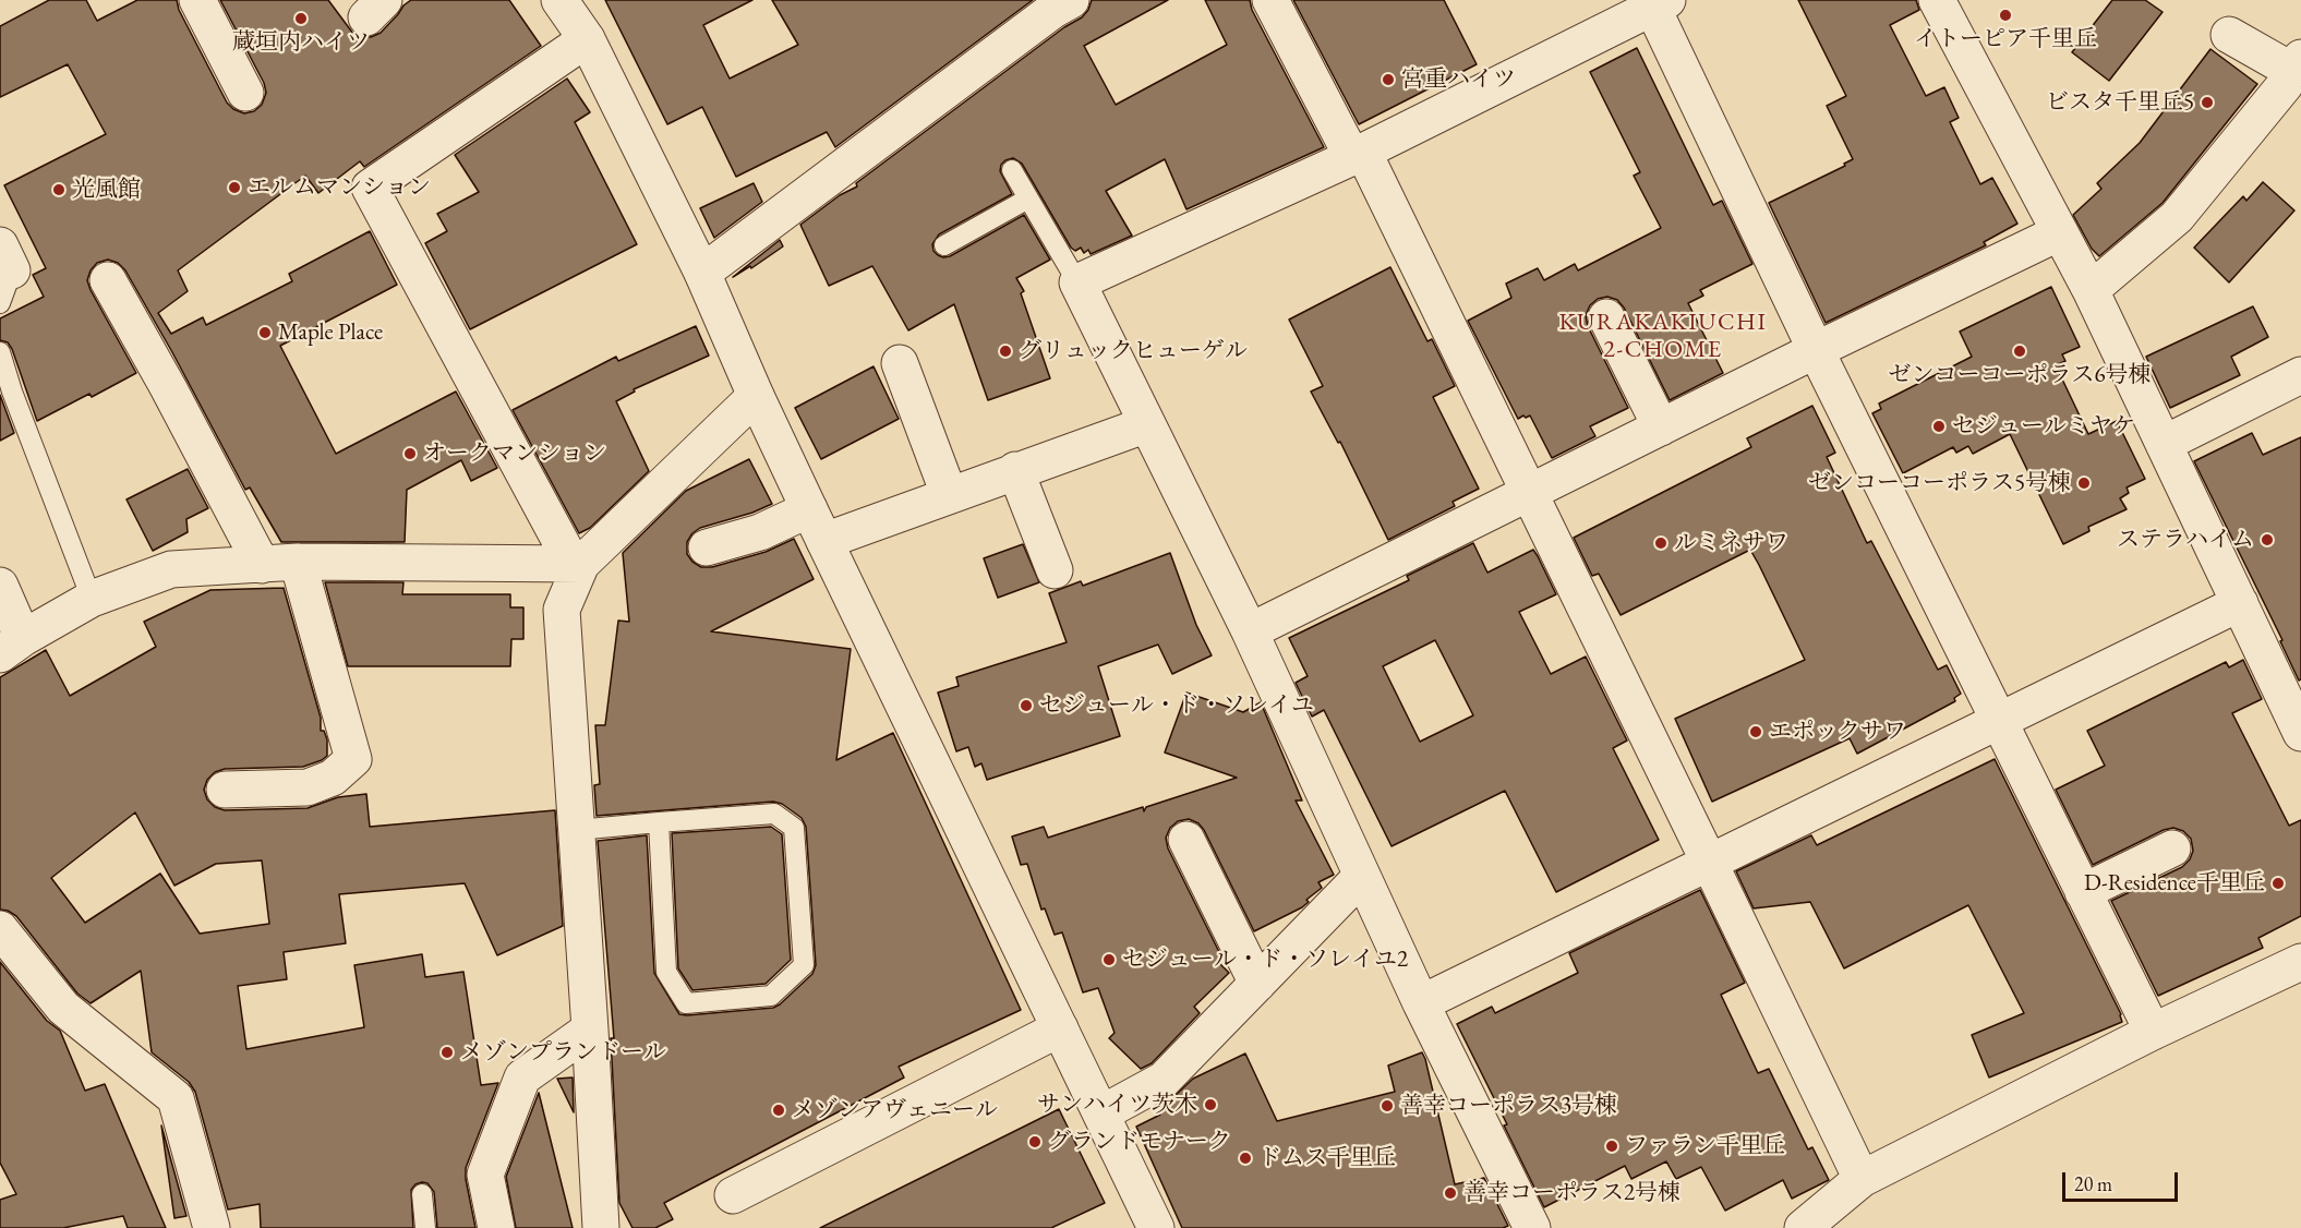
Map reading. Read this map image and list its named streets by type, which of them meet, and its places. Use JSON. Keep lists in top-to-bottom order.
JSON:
{
  "districts": ["KURAKAKIUCHI 2-CHOME"],
  "places": [
    "イトーピア千里丘",
    "蔵垣内ハイツ",
    "宮重ハイツ",
    "ビスタ千里丘5",
    "エルムマンション",
    "光風館",
    "Maple Place",
    "グリュックヒューゲル",
    "ゼンコーコーポラス6号棟",
    "セジュールミヤケ",
    "オークマンション",
    "ゼンコーコーポラス5号棟",
    "ステラハイム",
    "ルミネサワ",
    "セジュール・ド・ソレイユ",
    "エポックサワ",
    "D-Residence千里丘",
    "セジュール・ド・ソレイユ2",
    "メゾンプランドール",
    "サンハイツ茨木",
    "善幸コーポラス3号棟",
    "メゾンアヴェニール",
    "グランドモナーク",
    "ファラン千里丘",
    "ドムス千里丘",
    "善幸コーポラス2号棟"
  ],
  "scale_bar": "20 m"
}
